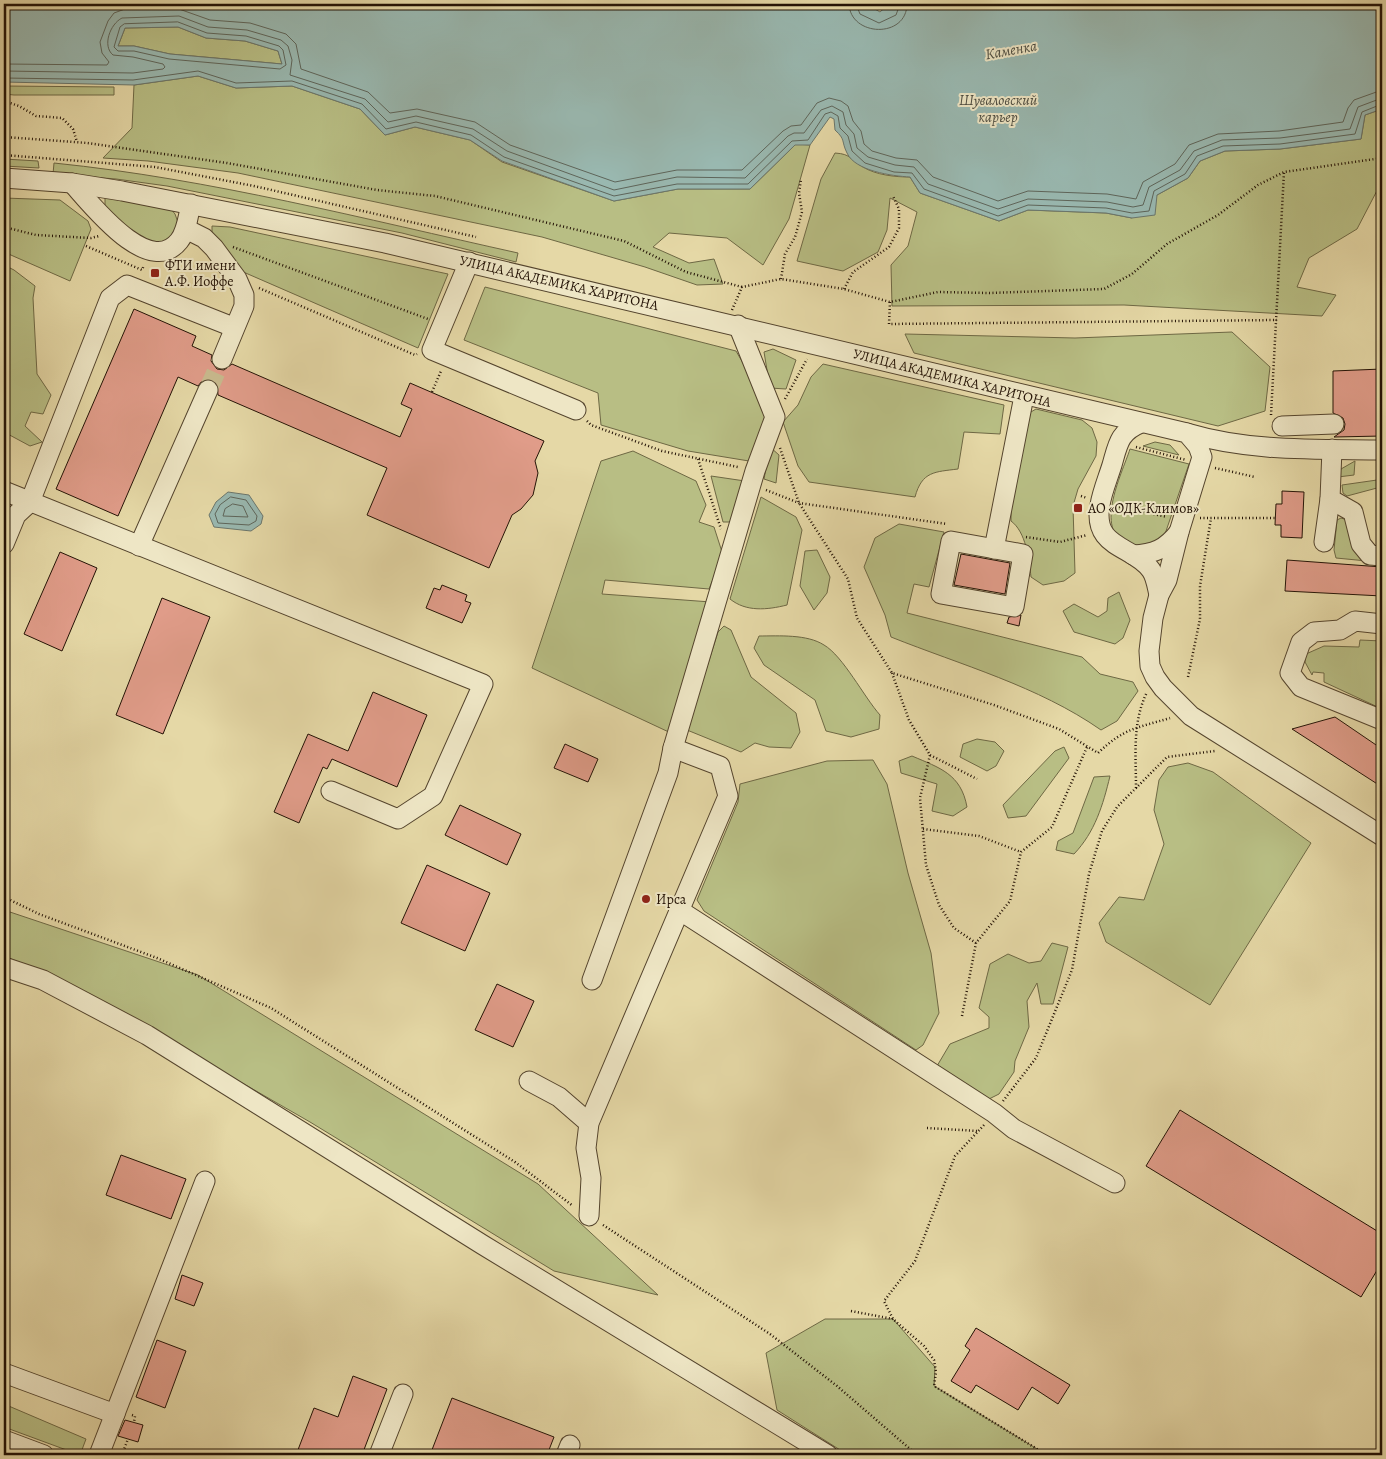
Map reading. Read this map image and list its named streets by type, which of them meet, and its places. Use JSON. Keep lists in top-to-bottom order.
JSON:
{
  "streets": {
    "street": ["УЛИЦА АКАДЕМИКА ХАРИТОНА"]
  },
  "water": ["Каменка", "Шуваловский карьер"],
  "places": {
    "transit": ["ФТИ имени А.Ф. Иоффе", "АО «ОДК-Климов»"],
    "other": ["Ирса"]
  }
}
